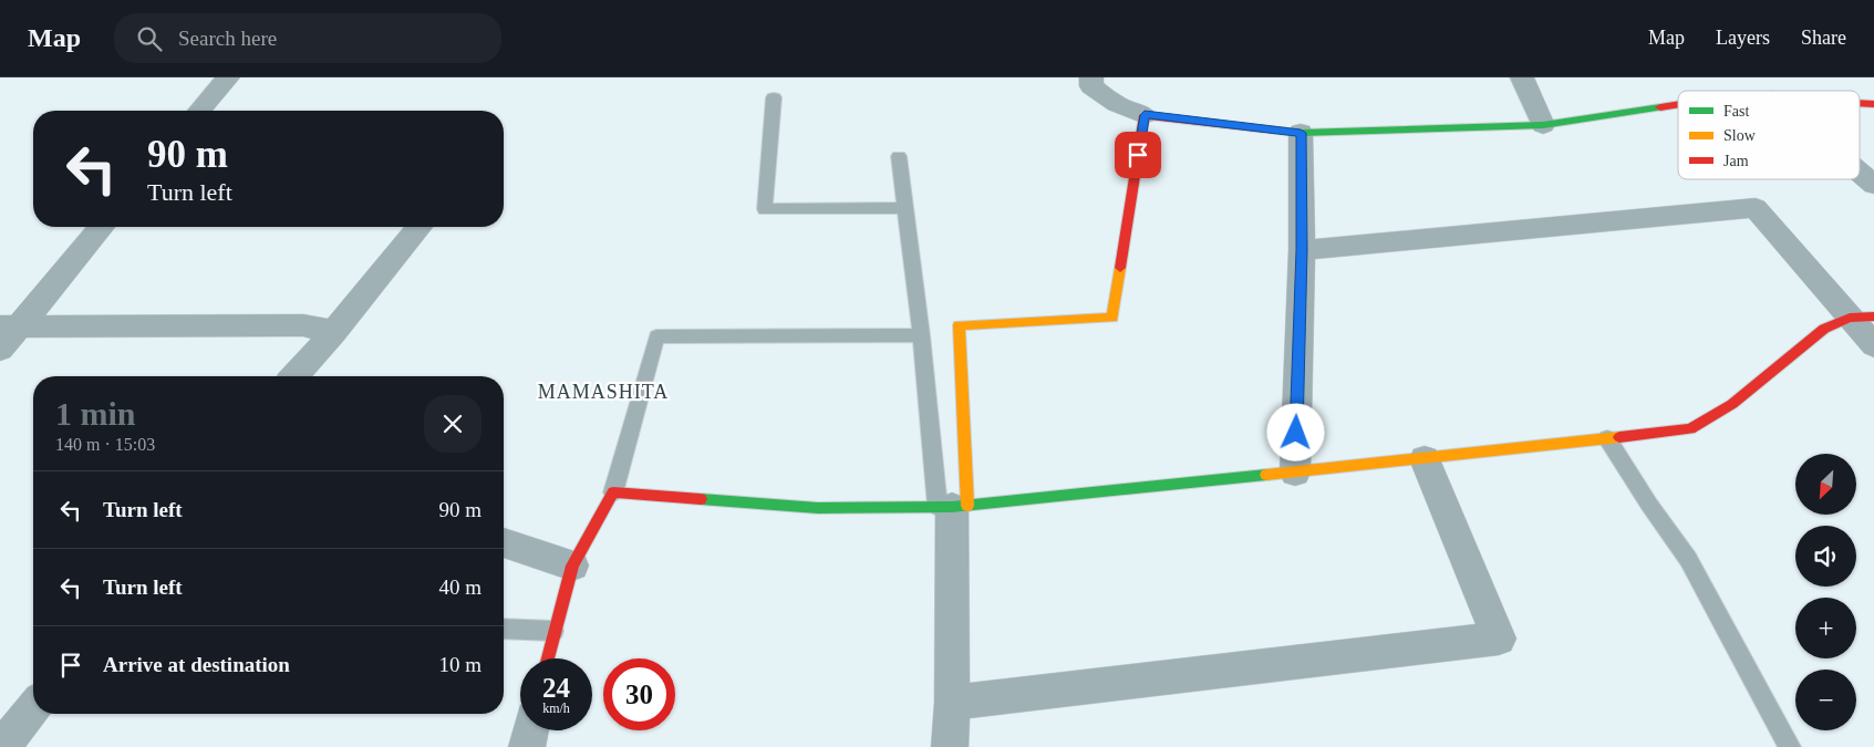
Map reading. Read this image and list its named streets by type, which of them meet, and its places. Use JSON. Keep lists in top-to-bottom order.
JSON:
{
  "districts": ["MAMASHITA"],
  "legend": ["Fast", "Slow", "Jam"],
  "north": "bottom left",
  "page": {
    "header": "Map",
    "search": "Search here",
    "nav": ["Map", "Layers", "Share"],
    "turn": ["90 m", "Turn left"],
    "heading": ["1 min", "140 m · 15:03"],
    "map_buttons": ["+", "−"],
    "list": [
      {
        "name": "Turn left",
        "value": "90 m"
      },
      {
        "name": "Turn left",
        "value": "40 m"
      },
      {
        "name": "Arrive at destination",
        "value": "10 m"
      }
    ],
    "speed": "24 km/h",
    "limit": "30"
  }
}
